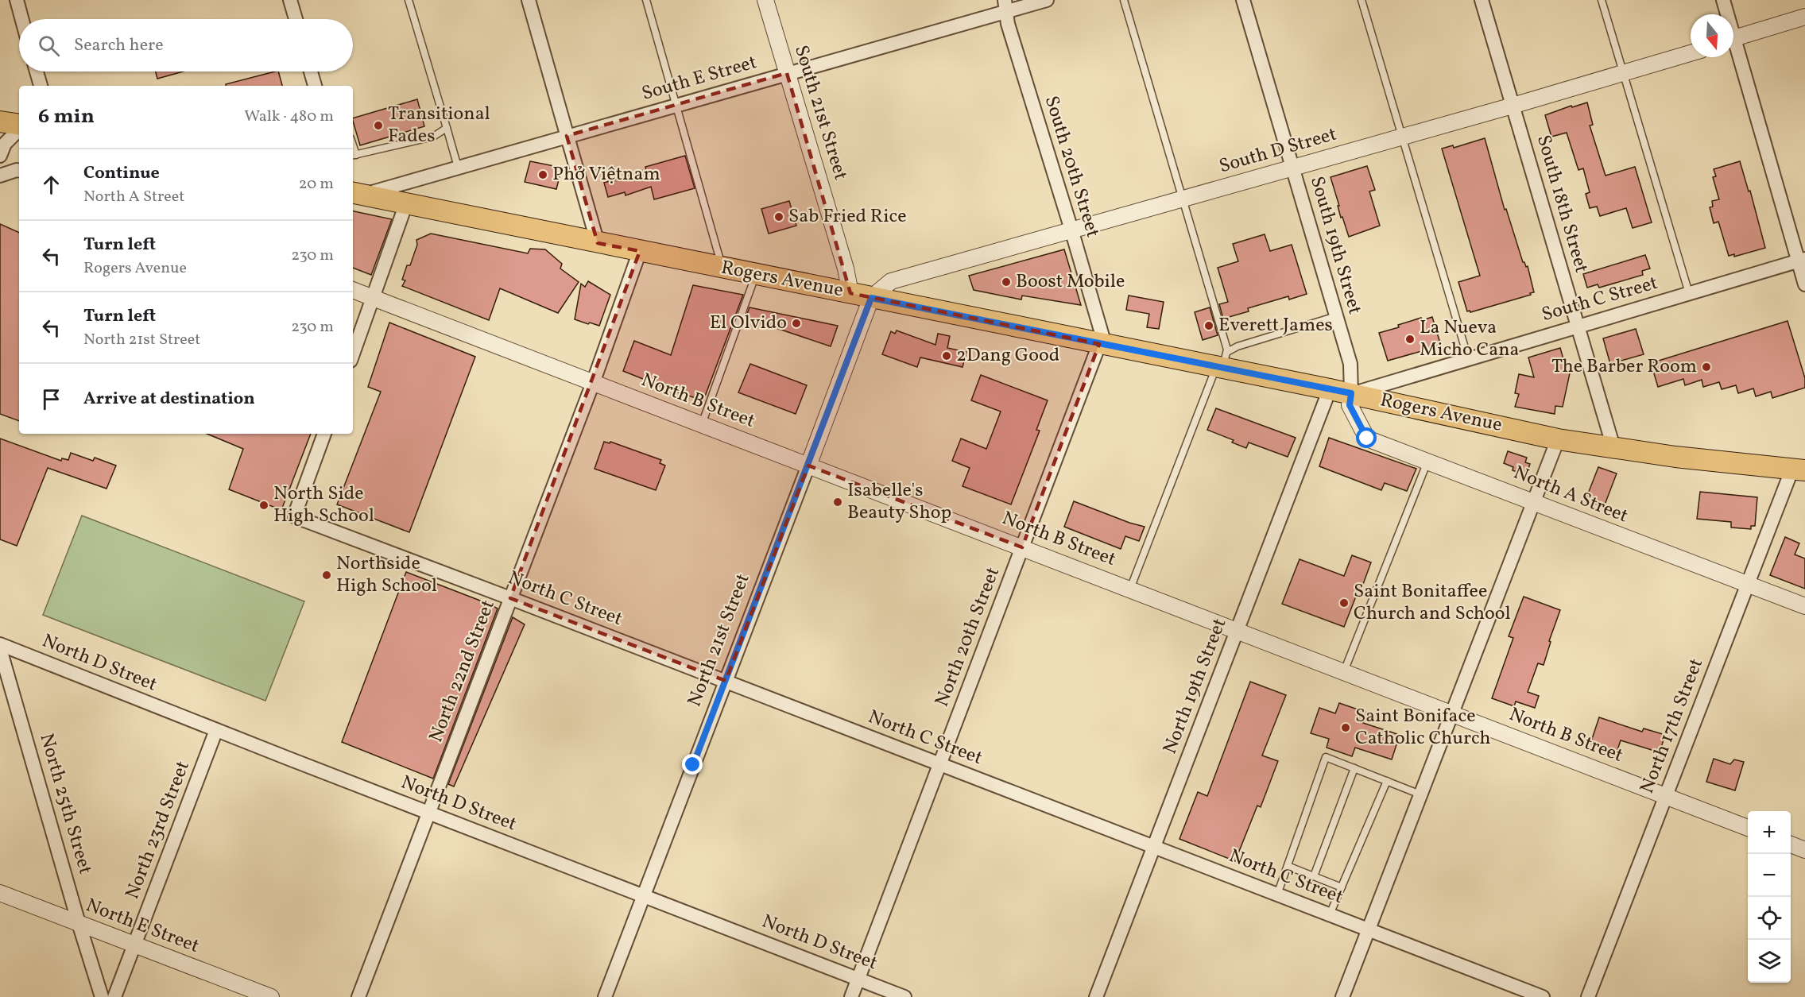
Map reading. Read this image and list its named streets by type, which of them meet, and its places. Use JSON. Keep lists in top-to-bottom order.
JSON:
{
  "streets": {
    "main road": ["Rogers Avenue"],
    "street": [
      "South E Street",
      "South 21st Street",
      "South D Street",
      "South 20th Street",
      "South 18th Street",
      "South 19th Street",
      "South C Street",
      "North B Street",
      "North A Street",
      "North C Street",
      "North 20th Street",
      "North 21st Street",
      "North D Street",
      "North 22nd Street",
      "North 19th Street",
      "North 17th Street",
      "North 25th Street",
      "North 23rd Street",
      "North E Street"
    ]
  },
  "crossings": [
    ["South E Street", "South 21st Street"],
    ["South E Street", "South 20th Street"],
    ["South E Street", "Rogers Avenue"],
    ["South 21st Street", "Rogers Avenue"],
    ["South D Street", "South 20th Street"],
    ["South D Street", "South 18th Street"],
    ["South D Street", "South 19th Street"],
    ["South D Street", "Rogers Avenue"],
    ["South D Street", "North 21st Street"],
    ["South 20th Street", "Rogers Avenue"],
    ["South 20th Street", "North 20th Street"],
    ["South 18th Street", "Rogers Avenue"],
    ["South 18th Street", "South C Street"],
    ["South 19th Street", "Rogers Avenue"],
    ["South 19th Street", "South C Street"],
    ["South 19th Street", "North A Street"],
    ["Rogers Avenue", "South C Street"],
    ["Rogers Avenue", "North A Street"],
    ["Rogers Avenue", "North 20th Street"],
    ["Rogers Avenue", "North 21st Street"],
    ["Rogers Avenue", "North 22nd Street"],
    ["Rogers Avenue", "North 19th Street"],
    ["Rogers Avenue", "North 17th Street"],
    ["South C Street", "North A Street"],
    ["North B Street", "North 20th Street"],
    ["North B Street", "North 21st Street"],
    ["North B Street", "North 22nd Street"],
    ["North B Street", "North 19th Street"],
    ["North B Street", "North 17th Street"],
    ["North A Street", "North 17th Street"],
    ["North C Street", "North 20th Street"],
    ["North C Street", "North 21st Street"],
    ["North C Street", "North 22nd Street"],
    ["North C Street", "North 19th Street"],
    ["North 20th Street", "North D Street"],
    ["North 21st Street", "North D Street"],
    ["North D Street", "North 22nd Street"],
    ["North D Street", "North 23rd Street"],
    ["North 25th Street", "North E Street"],
    ["North 23rd Street", "North E Street"]
  ],
  "places": [
    "Transitional Fades",
    "Phở Việtnam",
    "Sab Fried Rice",
    "Boost Mobile",
    "El Olvido",
    "Everett James",
    "La Nueva Micho Cana",
    "2Dang Good",
    "The Barber Room",
    "Isabelle's Beauty Shop",
    "North Side High School",
    "Northside High School",
    "Saint Bonitaffee Church and School",
    "Saint Boniface Catholic Church"
  ],
  "north": "bottom",
  "page": {
    "search": "Search here",
    "heading": ["6 min", "Walk · 480 m"],
    "list": [
      ["Continue", "North A Street", "20 m"],
      ["Turn left", "Rogers Avenue", "230 m"],
      ["Turn left", "North 21st Street", "230 m"],
      "Arrive at destination"
    ],
    "map_buttons": ["+", "−"]
  }
}
